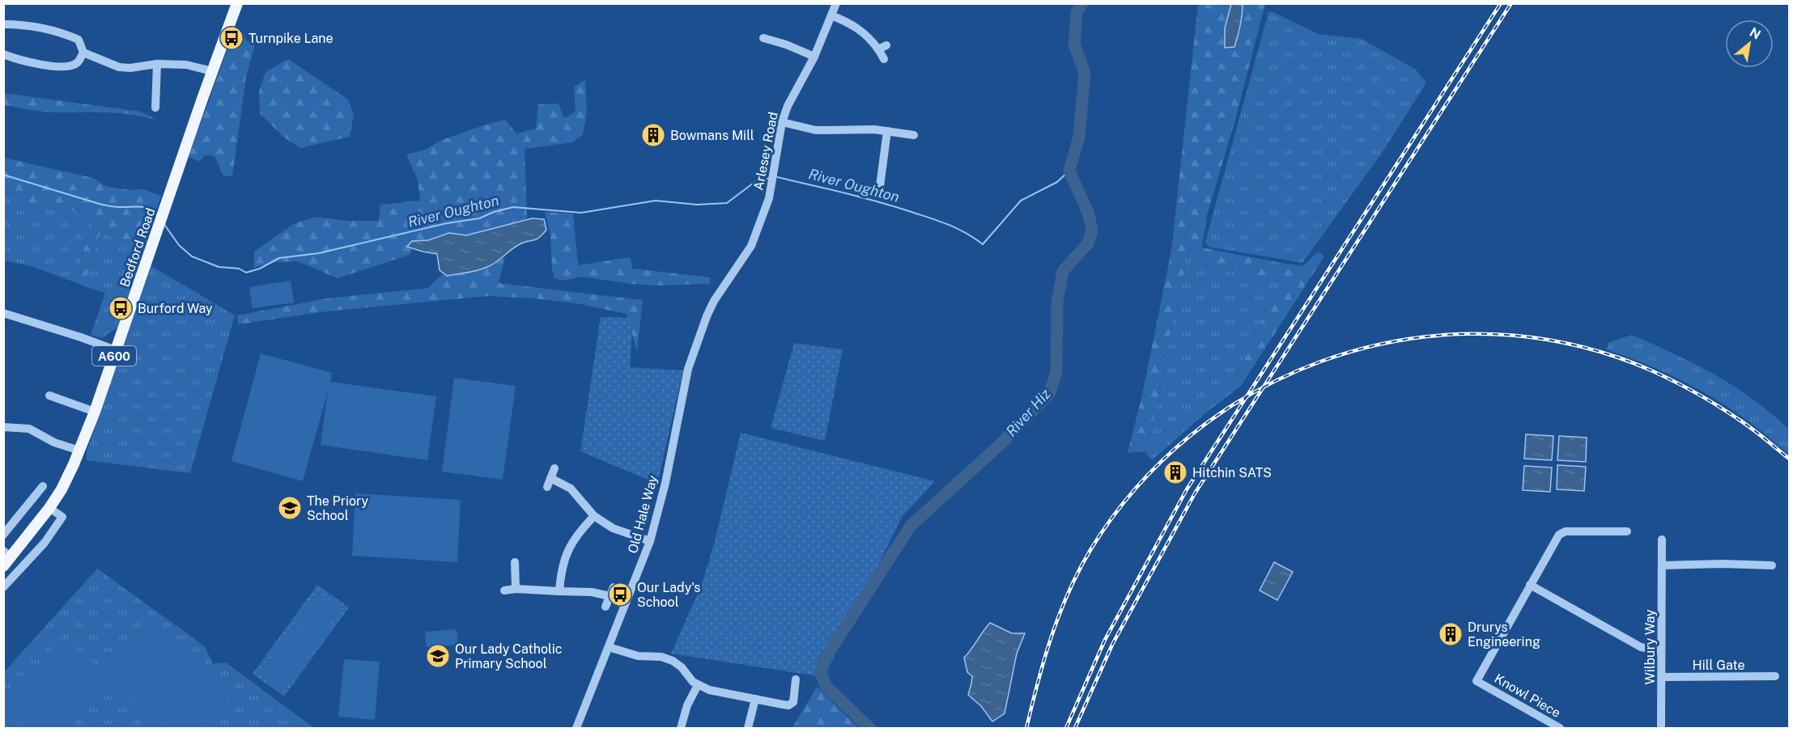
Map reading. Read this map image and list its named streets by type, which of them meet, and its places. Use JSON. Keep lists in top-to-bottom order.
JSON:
{
  "streets": {
    "main road": ["Bedford Road", "A600"],
    "street": [
      "Arlesey Road",
      "Old Hale Way",
      "Wilbury Way",
      "Hill Gate",
      "Knowl Piece"
    ]
  },
  "crossings": [
    ["Arlesey Road", "Old Hale Way"],
    ["Wilbury Way", "Hill Gate"]
  ],
  "water": ["River Oughton", "River Hiz"],
  "places": {
    "bus stop": ["Turnpike Lane", "Burford Way", "Our Lady's School"],
    "building": ["Bowmans Mill", "Hitchin SATS", "Drurys Engineering"],
    "school or university": ["The Priory School", "Our Lady Catholic Primary School"]
  },
  "north": "top right"
}
